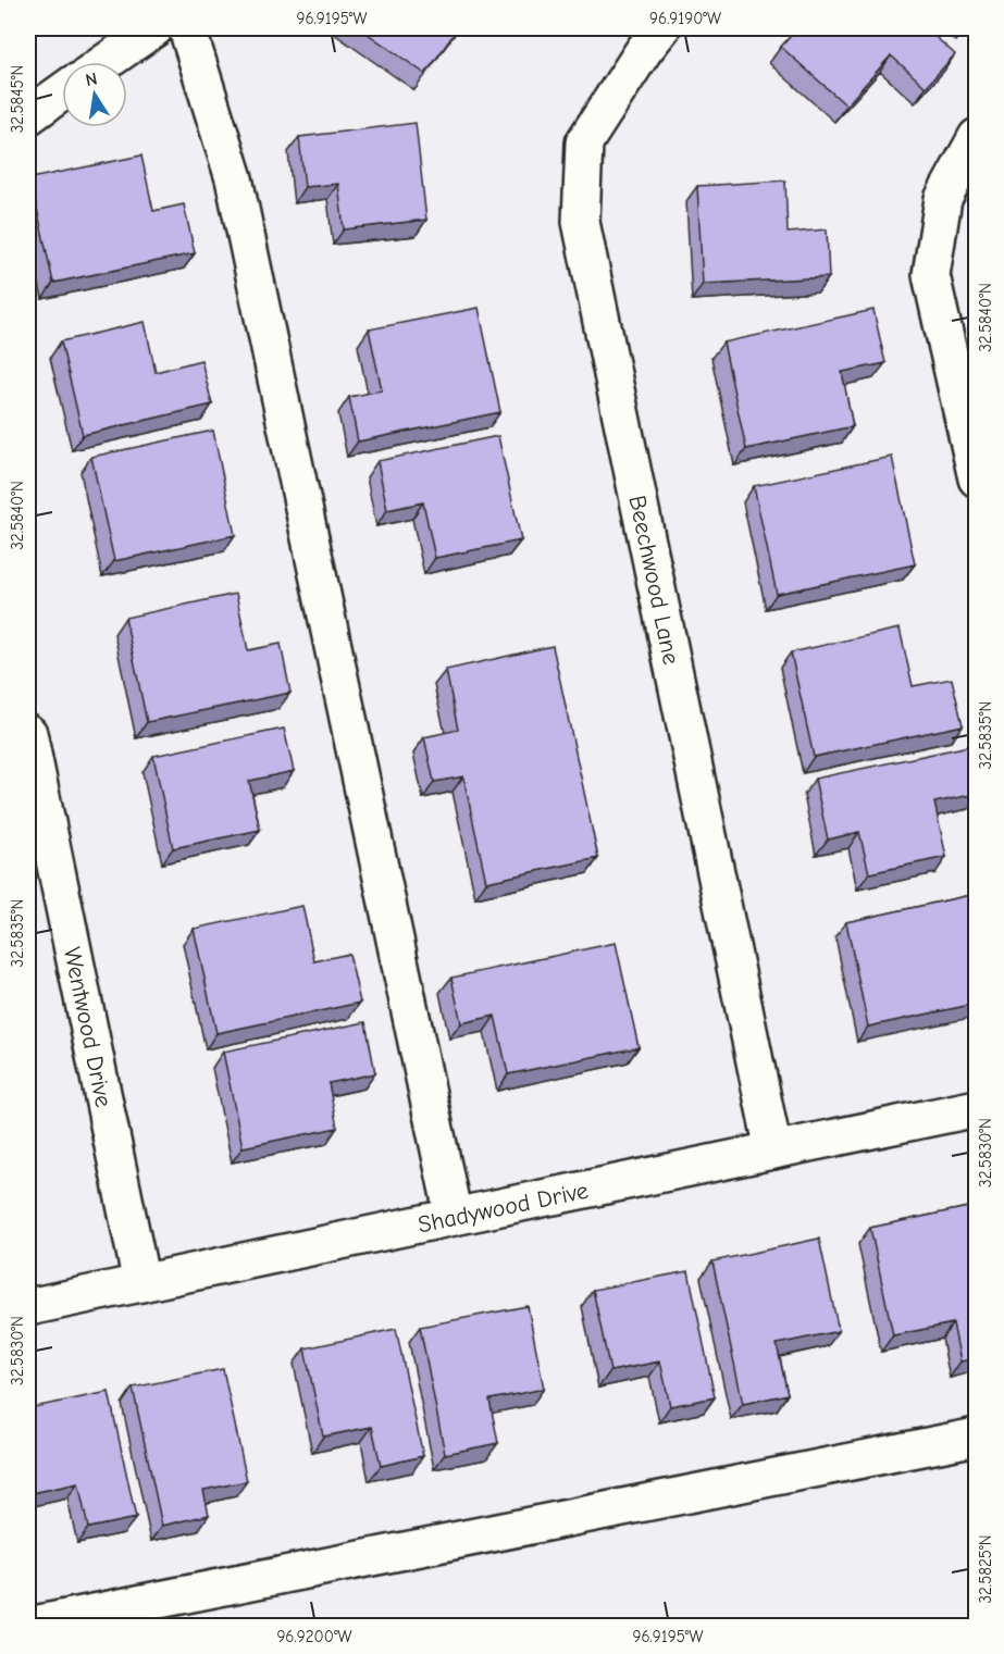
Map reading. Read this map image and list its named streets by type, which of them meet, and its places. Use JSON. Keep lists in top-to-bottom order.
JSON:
{
  "streets": {
    "street": ["Beechwood Lane", "Wentwood Drive", "Shadywood Drive"]
  },
  "crossings": [
    ["Beechwood Lane", "Shadywood Drive"],
    ["Wentwood Drive", "Shadywood Drive"]
  ],
  "north": "top",
  "coordinates": [
    "96.9195°W",
    "96.9190°W",
    "32.5845°N",
    "32.5840°N",
    "32.5835°N",
    "32.5830°N",
    "32.5825°N",
    "96.9200°W"
  ]
}
